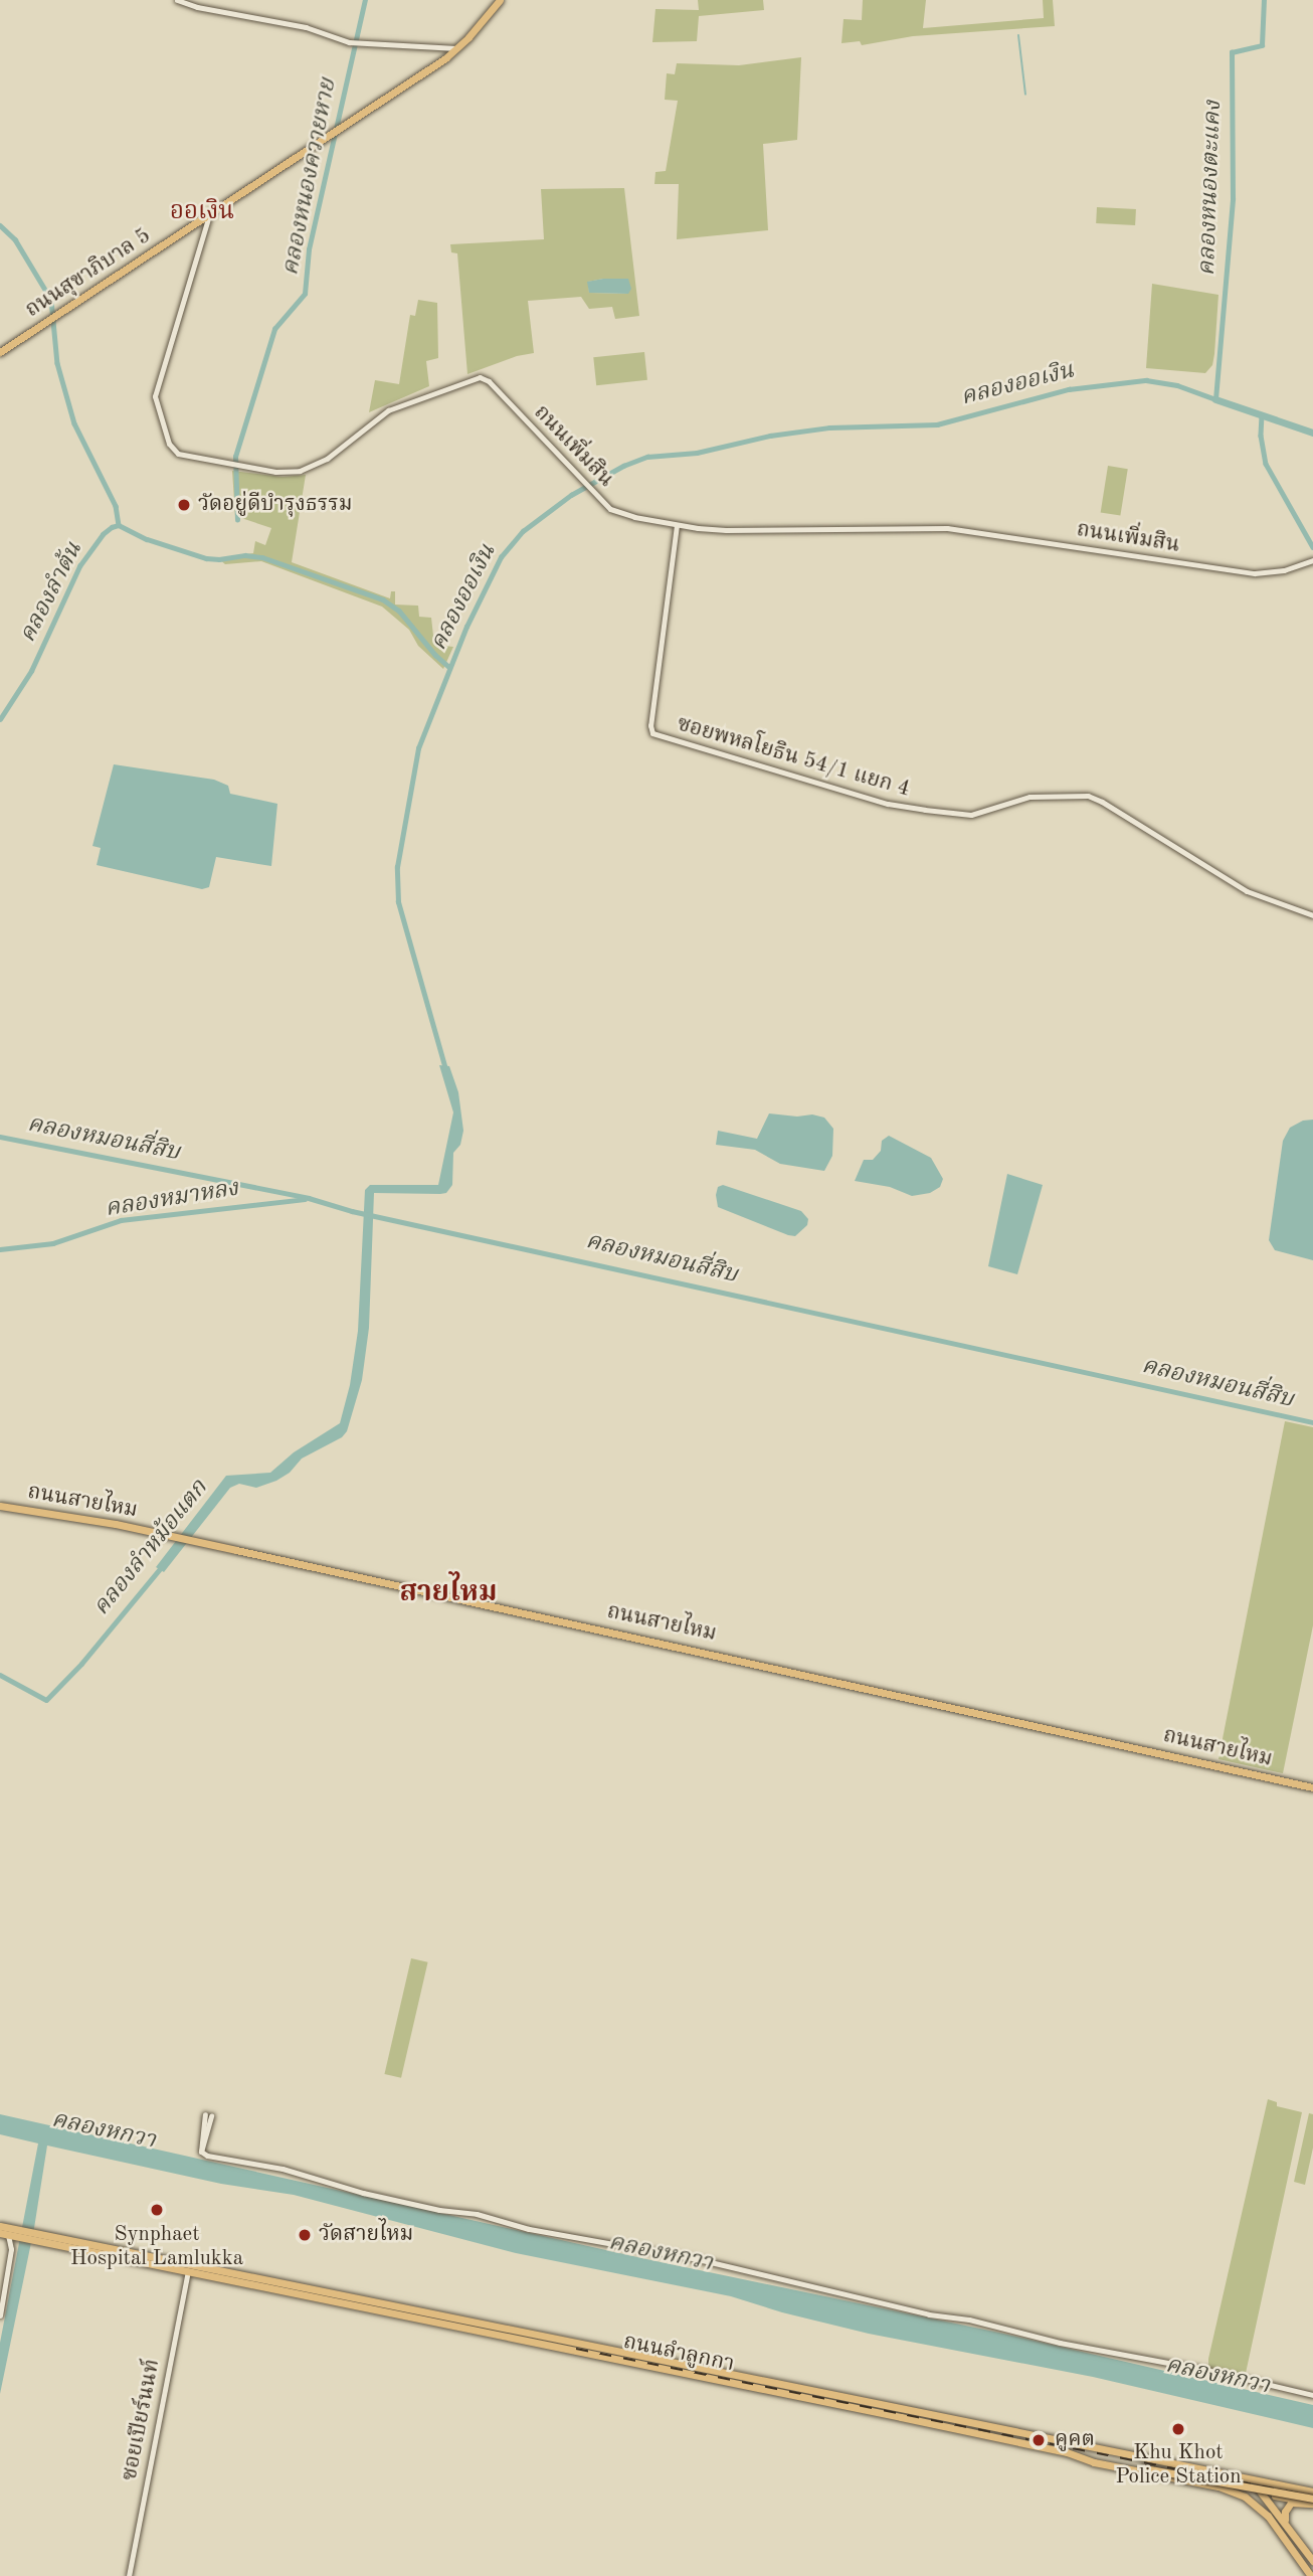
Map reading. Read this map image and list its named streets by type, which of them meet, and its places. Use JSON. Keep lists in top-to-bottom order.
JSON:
{
  "streets": {
    "main road": ["ถนนสุขาภิบาล 5", "ถนนสายไหม", "ถนนลำลูกกา"],
    "street": ["ถนนเพิ่มสิน", "ซอยพหลโยธิน 54/1 แยก 4", "ซอยเปียร์นนท์"]
  },
  "crossings": [
    ["ถนนสุขาภิบาล 5", "ถนนเพิ่มสิน"],
    ["ถนนเพิ่มสิน", "ซอยพหลโยธิน 54/1 แยก 4"],
    ["ถนนลำลูกกา", "ซอยเปียร์นนท์"]
  ],
  "districts": ["ออเงิน", "สายไหม"],
  "water": [
    "คลองหนองควายหาย",
    "คลองหนองตะแคง",
    "คลองออเงิน",
    "คลองลำต้น",
    "คลองหมอนสี่สิบ",
    "คลองหมาหลง",
    "คลองลำหม้อแตก",
    "คลองหกวา"
  ],
  "places": [
    "วัดอยู่ดีบำรุงธรรม",
    "Synphaet Hospital Lamlukka",
    "วัดสายไหม",
    "Khu Khot Police Station",
    "คูคต"
  ]
}
